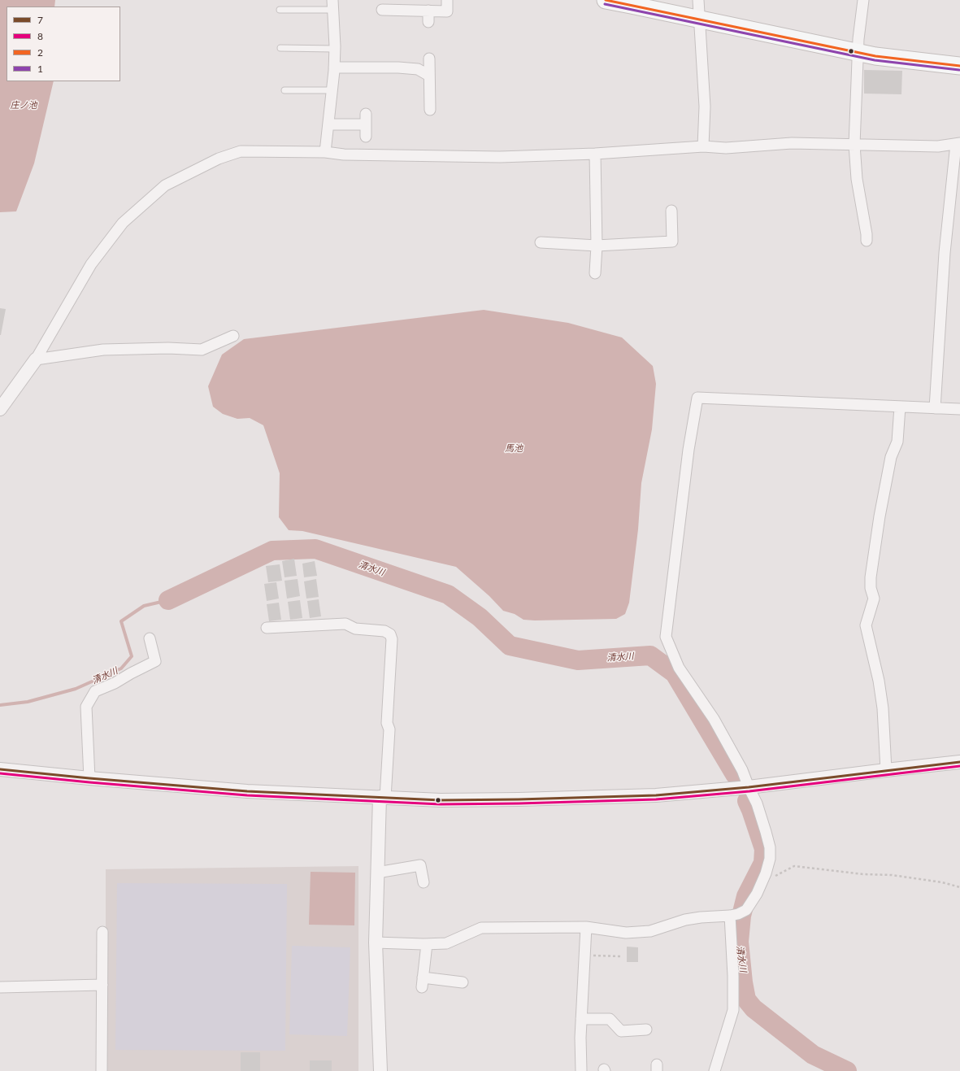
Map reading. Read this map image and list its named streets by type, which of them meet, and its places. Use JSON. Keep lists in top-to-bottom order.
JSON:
{
  "water": ["庄ノ池", "馬池", "清水川"],
  "lines": [
    "transit line 2",
    "transit line 1",
    "transit line 7",
    "transit line 8"
  ],
  "legend": [
    "7",
    "8",
    "2",
    "1"
  ]
}
